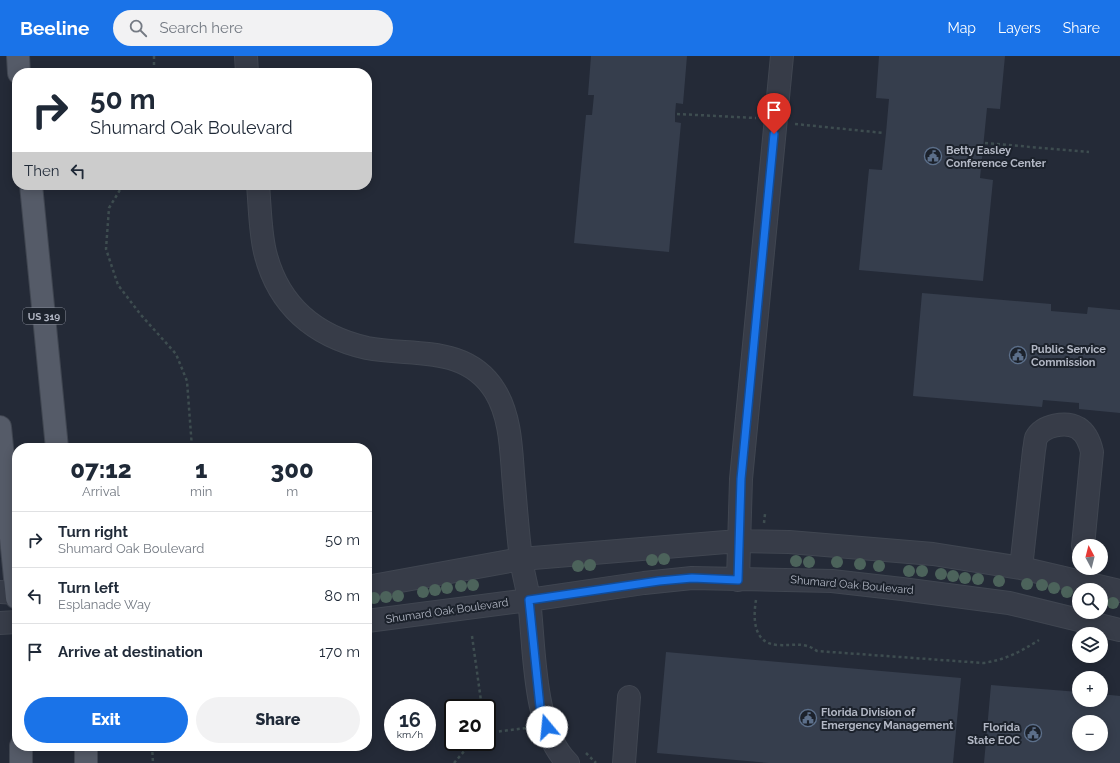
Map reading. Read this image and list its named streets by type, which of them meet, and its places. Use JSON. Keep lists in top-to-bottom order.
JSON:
{
  "streets": {
    "main road": ["US 319"],
    "street": ["Shumard Oak Boulevard"]
  },
  "places": {
    "public building": [
      "Betty Easley Conference Center",
      "Public Service Commission",
      "Florida Division of Emergency Management",
      "Florida State EOC"
    ]
  },
  "north": "top",
  "page": {
    "header": "Beeline",
    "search": "Search here",
    "nav": ["Map", "Layers", "Share"],
    "turn": ["50 m", "Shumard Oak Boulevard"],
    "then": "Then",
    "eta": [
      "07:12",
      "Arrival",
      "1",
      "min",
      "300",
      "m"
    ],
    "list": [
      {
        "name": "Turn right",
        "note": "Shumard Oak Boulevard",
        "value": "50 m"
      },
      {
        "name": "Turn left",
        "note": "Esplanade Way",
        "value": "80 m"
      },
      {
        "name": "Arrive at destination",
        "value": "170 m"
      }
    ],
    "map_buttons": ["+", "−"],
    "buttons": ["Exit", "Share"],
    "speed": "16 km/h",
    "limit": "20"
  }
}
